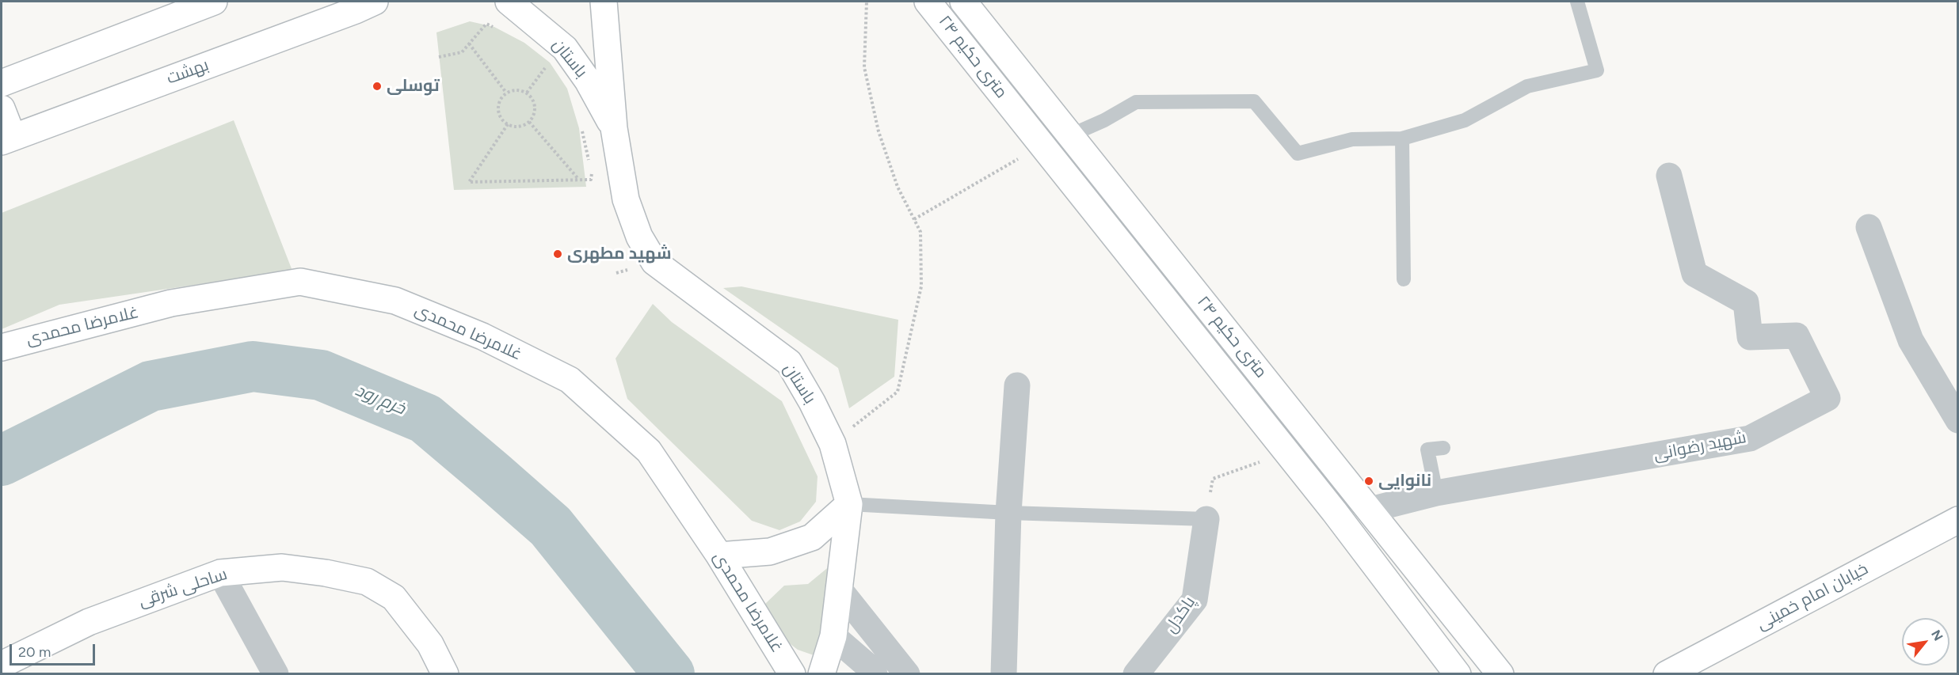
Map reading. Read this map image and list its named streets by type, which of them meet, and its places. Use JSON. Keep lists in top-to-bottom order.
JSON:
{
  "streets": {
    "main road": [
      "۲۴ متری حکیم",
      "باستان",
      "بهشت",
      "غلامرضا محمدی",
      "ساحلی شرقی",
      "خیابان امام خمینی"
    ],
    "street": ["شهید رضوانی", "پاکدل"]
  },
  "crossings": [
    ["۲۴ متری حکیم", "شهید رضوانی"]
  ],
  "water": ["خرم رود"],
  "places": ["توسلی", "شهید مطهری", "نانوایی"],
  "scale_bar": "20 m",
  "north": "top right"
}
